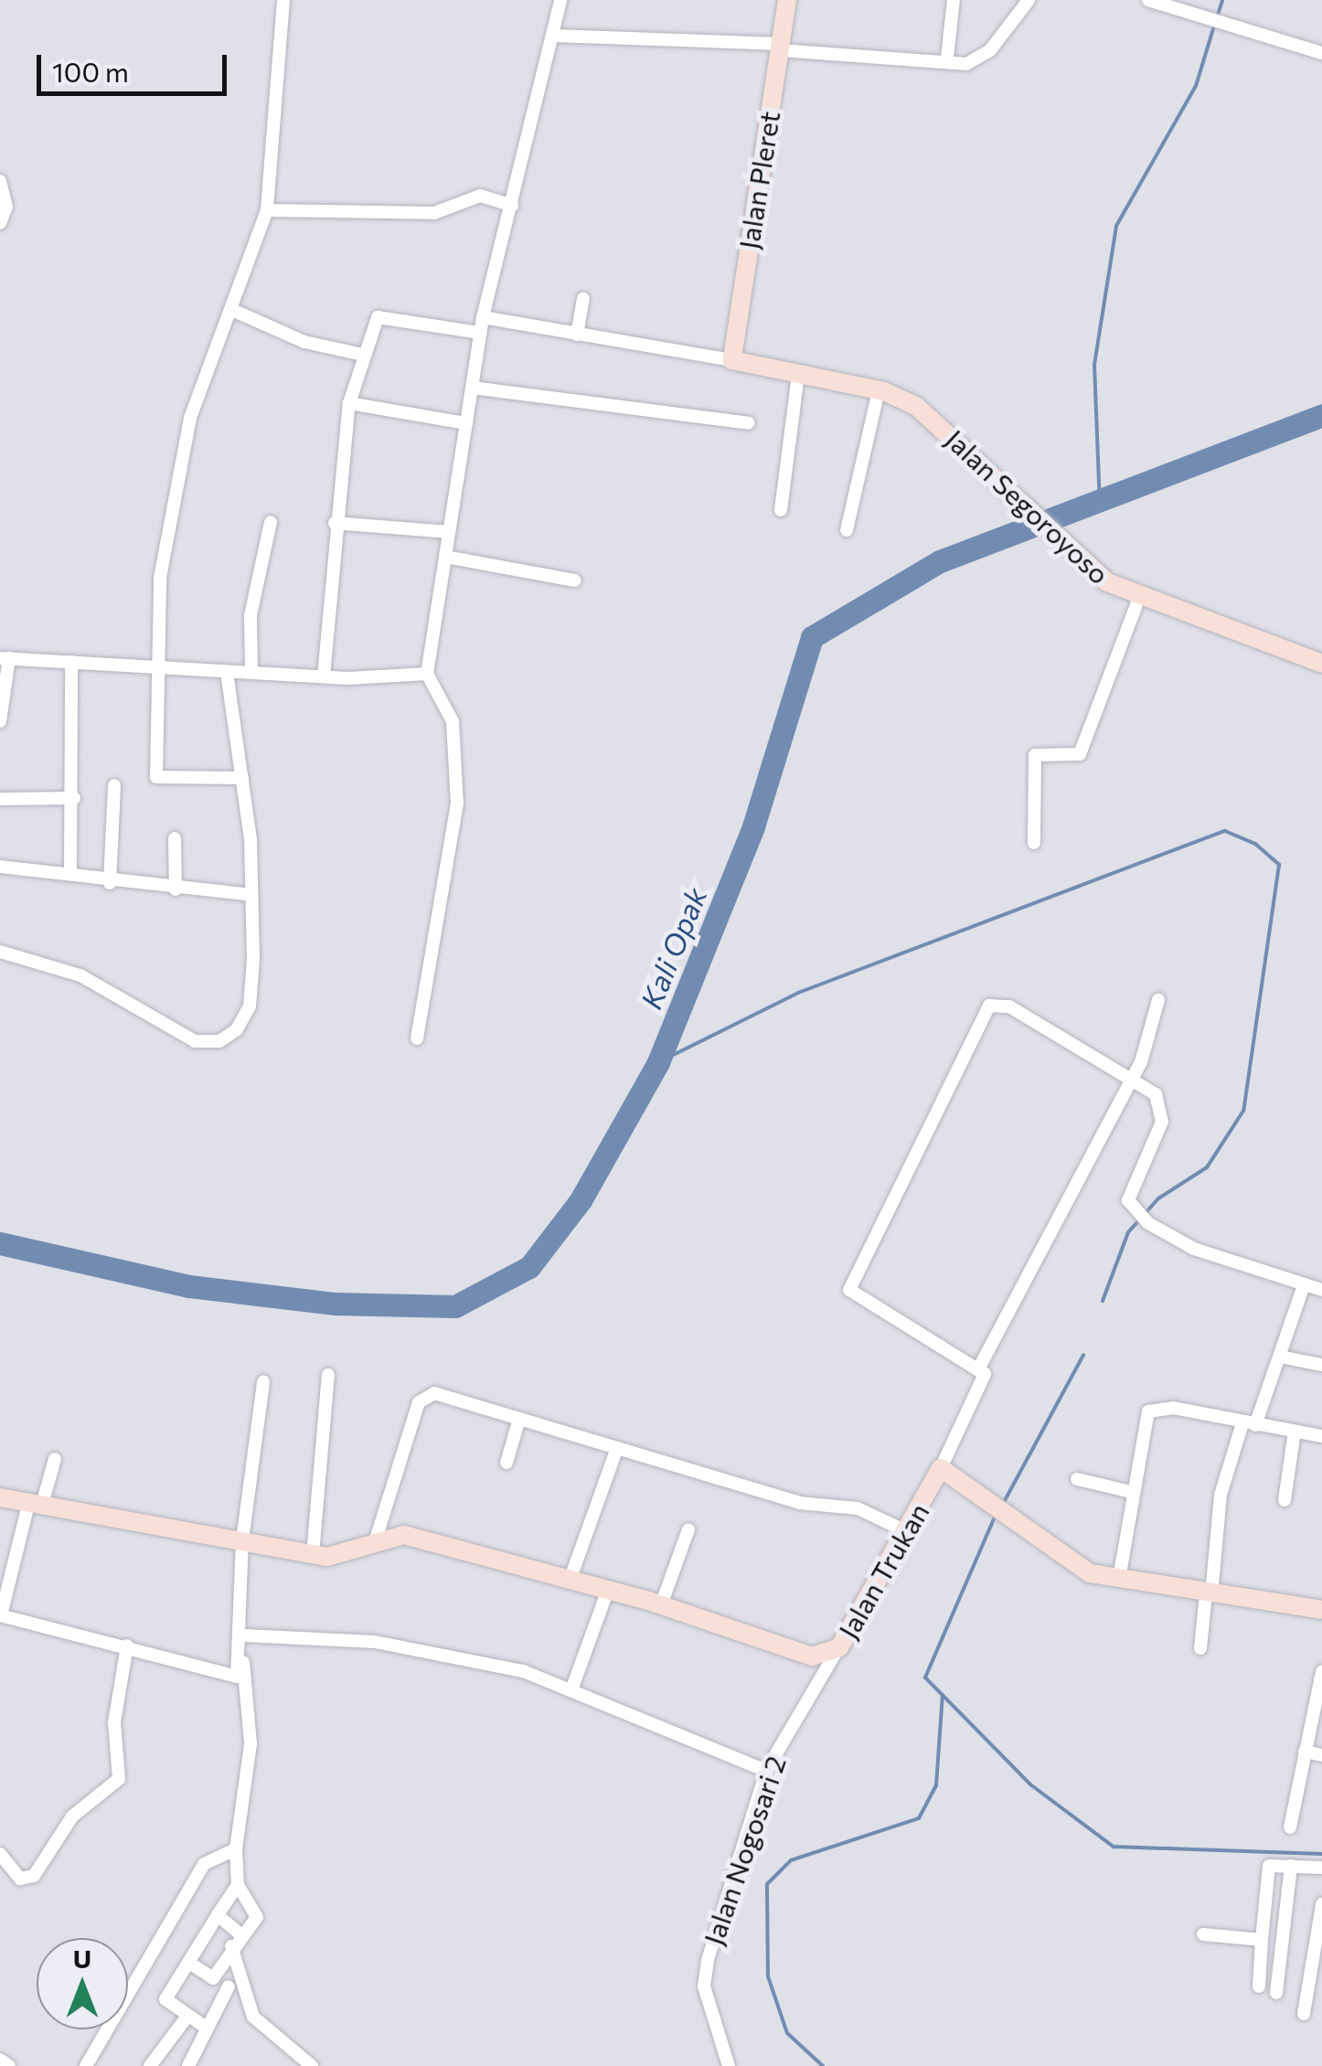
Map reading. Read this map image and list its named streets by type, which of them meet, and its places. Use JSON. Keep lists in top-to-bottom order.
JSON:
{
  "streets": {
    "street": [
      "Jalan Pleret",
      "Jalan Segoroyoso",
      "Jalan Trukan",
      "Jalan Nogosari 2"
    ]
  },
  "crossings": [
    ["Jalan Pleret", "Jalan Segoroyoso"],
    ["Jalan Trukan", "Jalan Nogosari 2"]
  ],
  "water": ["Kali Opak"],
  "scale_bar": "100 m",
  "north": "top"
}
